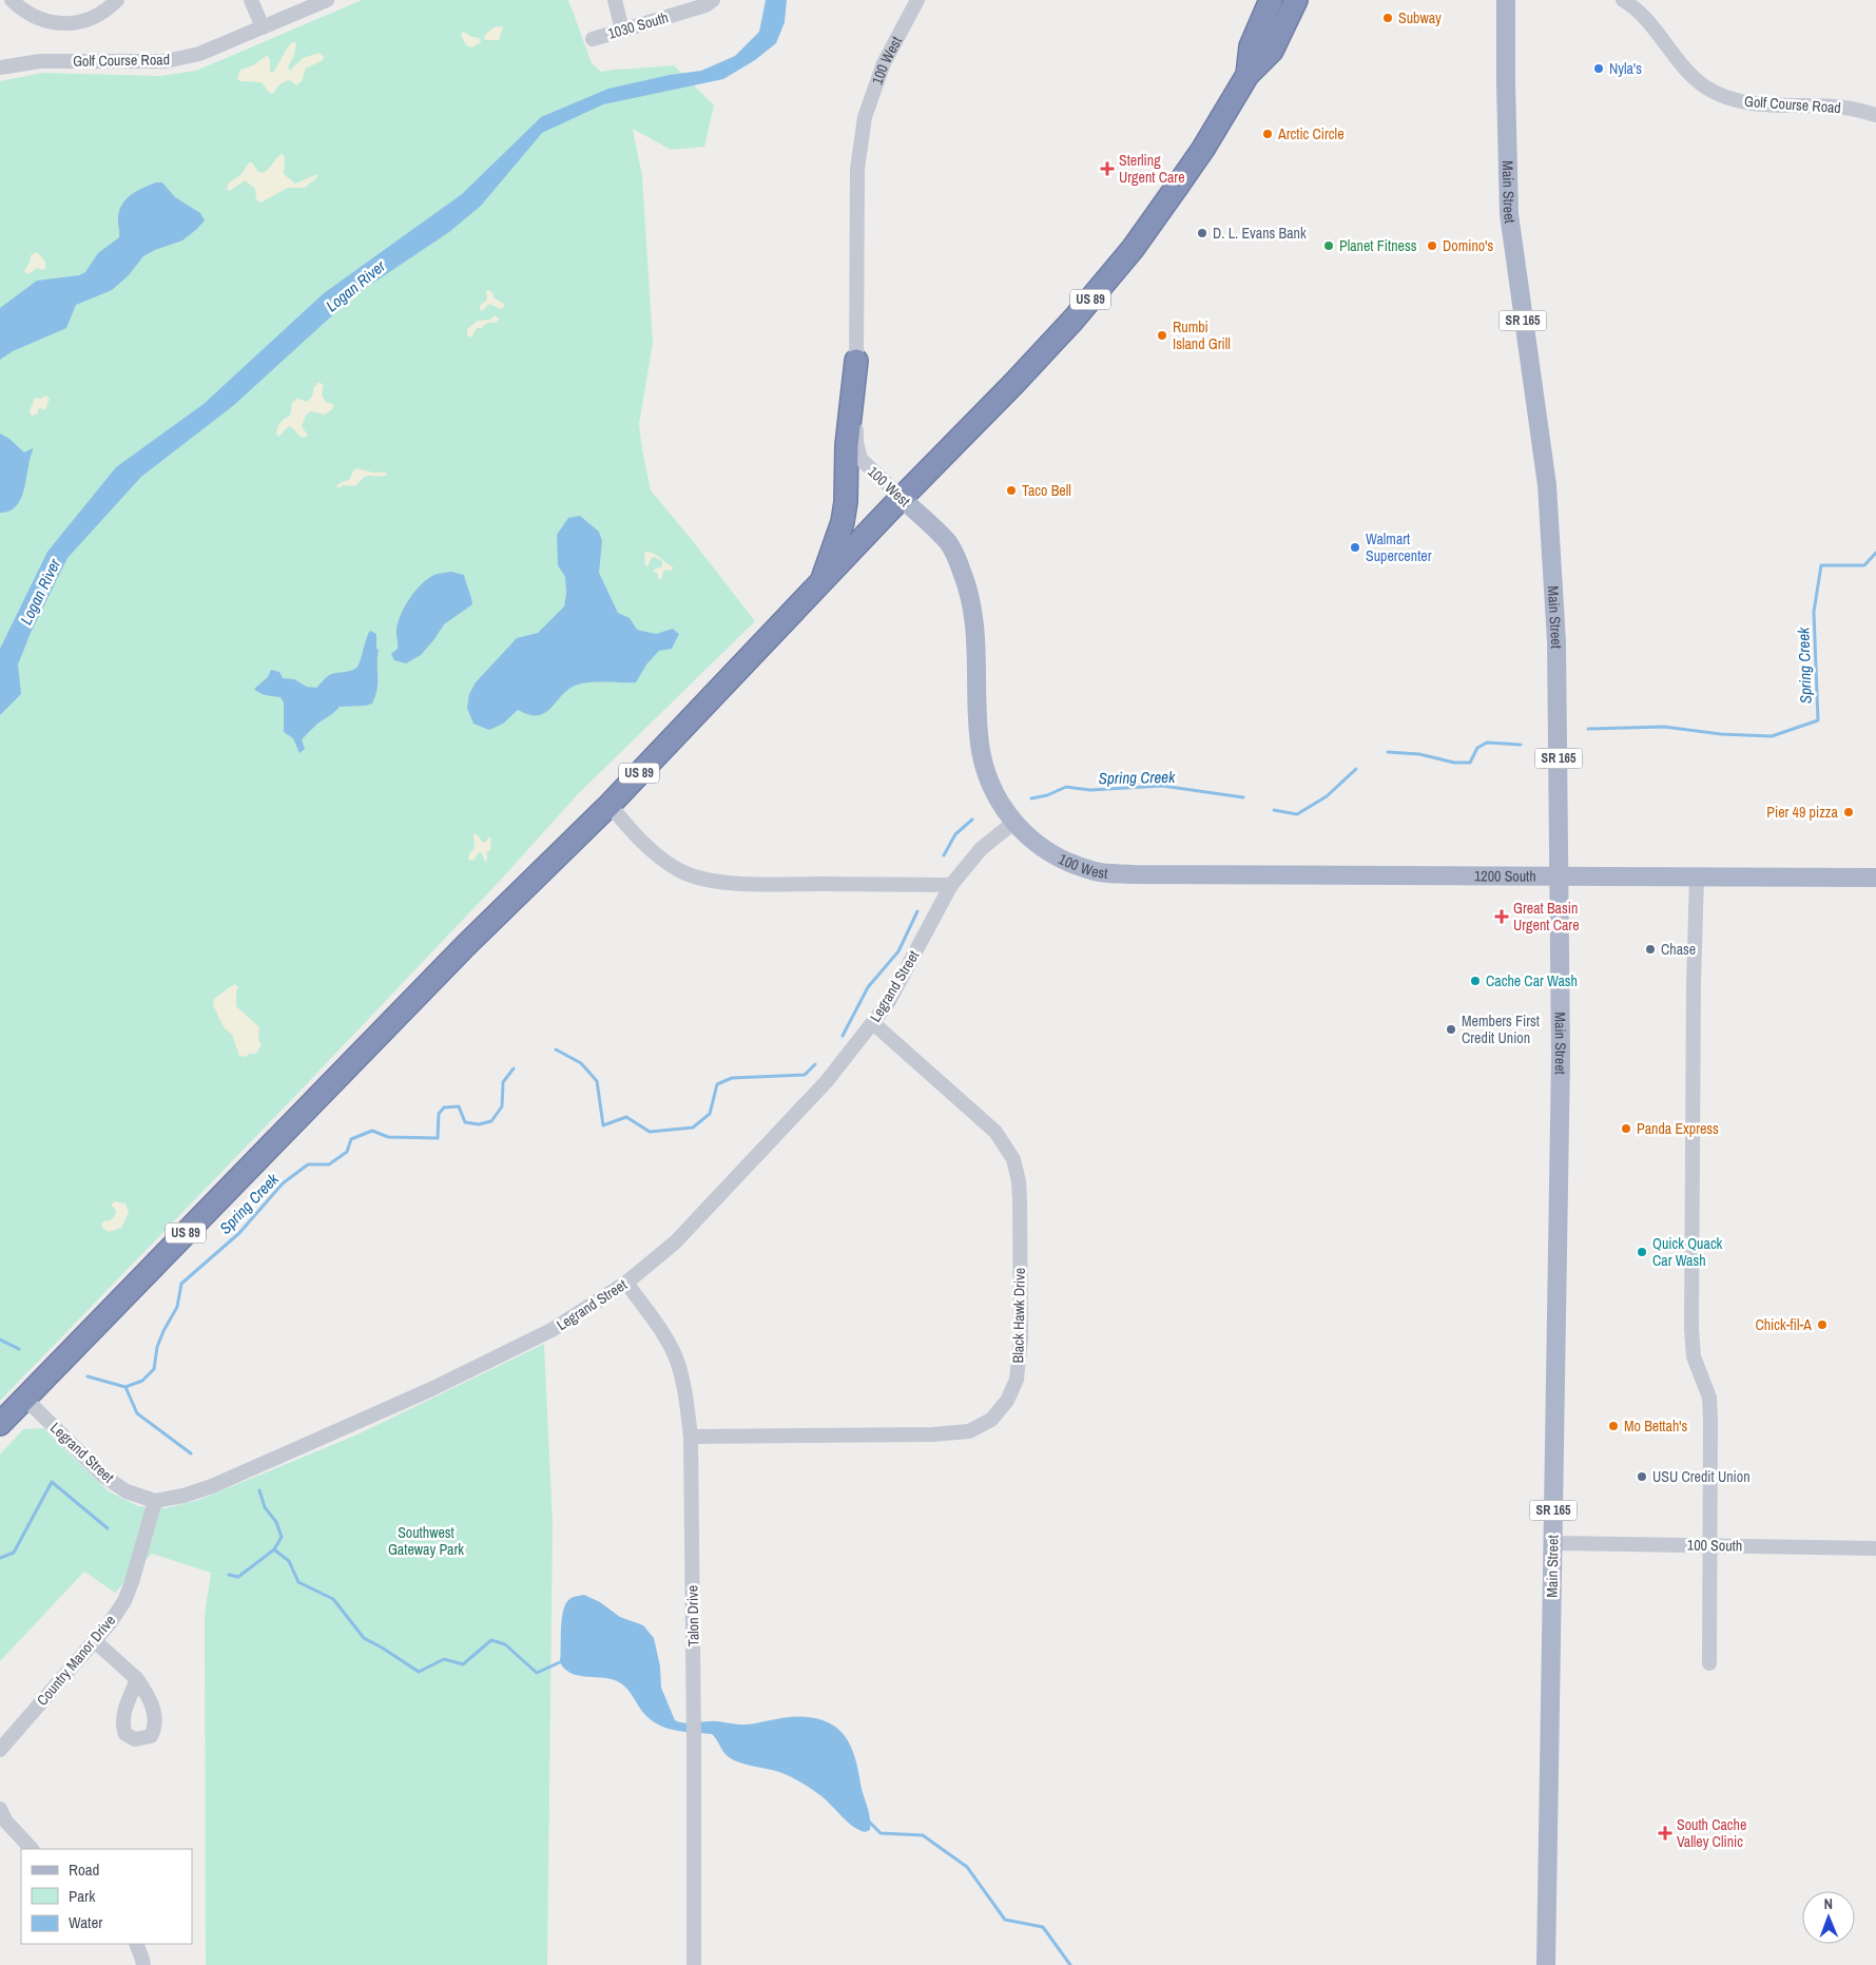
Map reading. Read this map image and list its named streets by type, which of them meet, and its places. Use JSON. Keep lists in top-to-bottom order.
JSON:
{
  "streets": {
    "highway": ["US 89"],
    "main road": [
      "100 West",
      "Main Street",
      "SR 165",
      "1200 South"
    ],
    "street": [
      "1030 South",
      "Golf Course Road",
      "Legrand Street",
      "Black Hawk Drive",
      "100 South",
      "Talon Drive",
      "Country Manor Drive"
    ]
  },
  "crossings": [
    ["100 West", "US 89"],
    ["100 West", "1200 South"],
    ["100 West", "Legrand Street"],
    ["Main Street", "1200 South"],
    ["Main Street", "100 South"],
    ["US 89", "Legrand Street"],
    ["Legrand Street", "Black Hawk Drive"],
    ["Legrand Street", "Talon Drive"],
    ["Legrand Street", "Country Manor Drive"],
    ["Black Hawk Drive", "Talon Drive"]
  ],
  "water": ["Logan River", "Spring Creek"],
  "parks": ["Southwest Gateway Park"],
  "places": {
    "other": [
      "Subway",
      "Nyla's",
      "Arctic Circle",
      "D. L. Evans Bank",
      "Planet Fitness",
      "Domino's",
      "Rumbi Island Grill",
      "Taco Bell",
      "Walmart Supercenter",
      "Pier 49 pizza",
      "Chase",
      "Cache Car Wash",
      "Members First Credit Union",
      "Panda Express",
      "Quick Quack Car Wash",
      "Chick-fil-A",
      "Mo Bettah's",
      "USU Credit Union"
    ],
    "health": ["Sterling Urgent Care", "Great Basin Urgent Care", "South Cache Valley Clinic"]
  },
  "legend": ["Road", "Park", "Water"],
  "north": "top"
}
